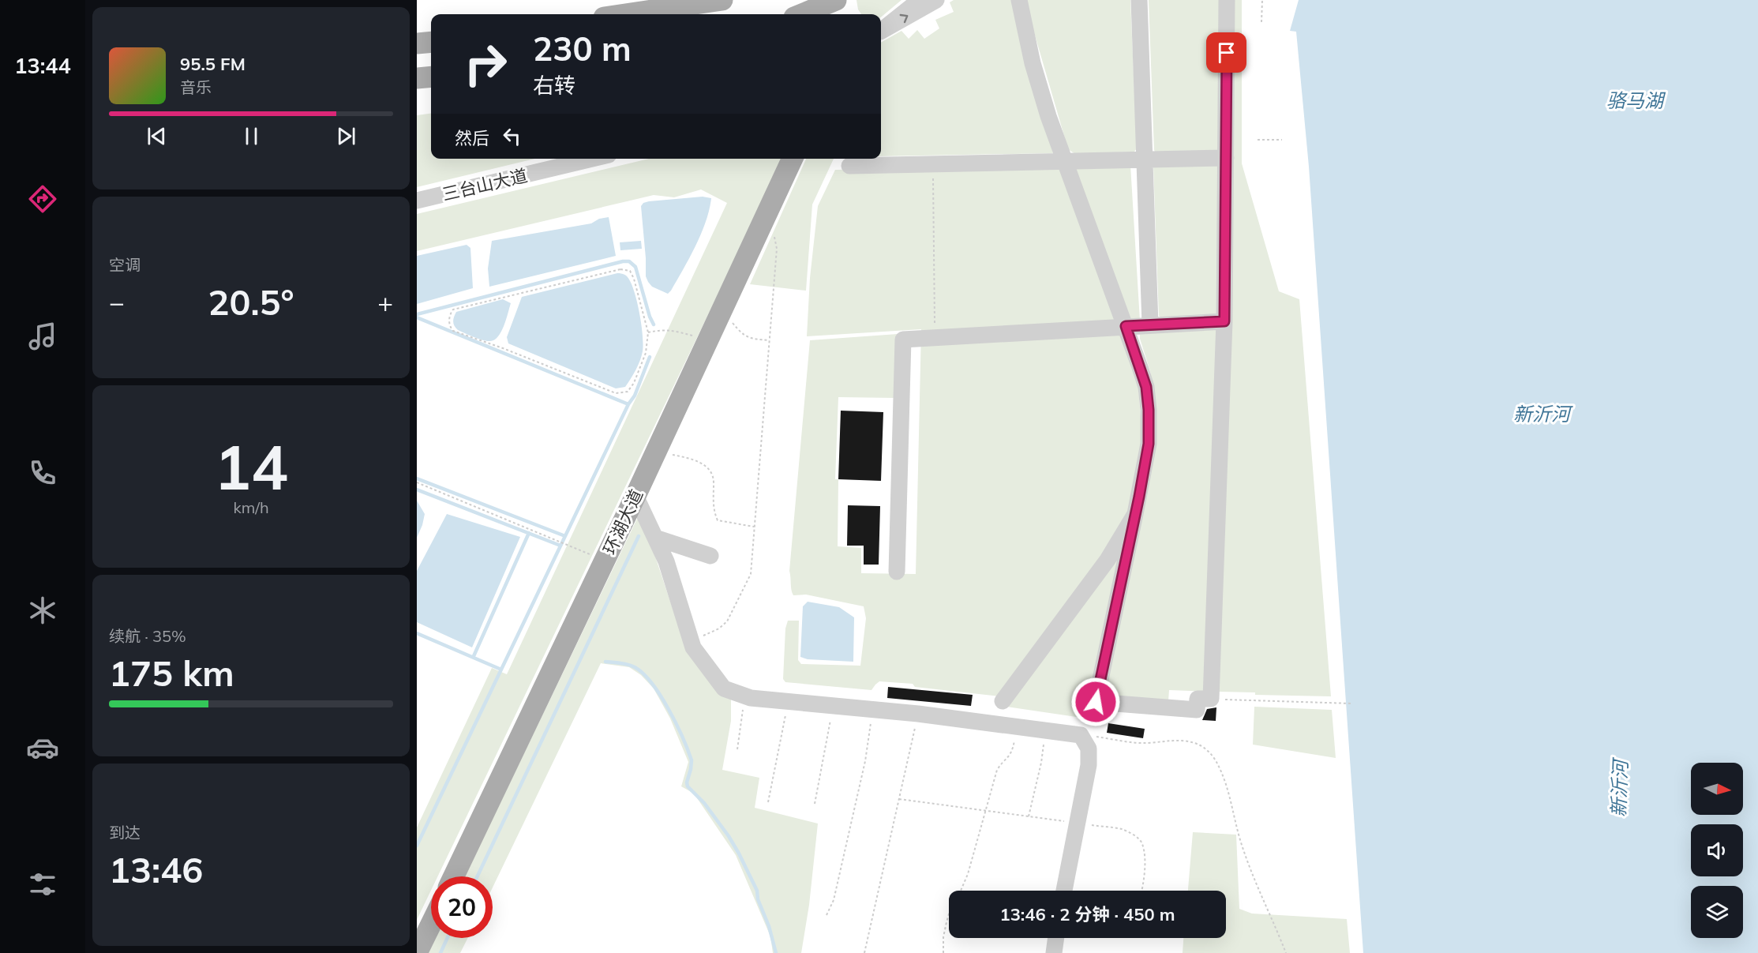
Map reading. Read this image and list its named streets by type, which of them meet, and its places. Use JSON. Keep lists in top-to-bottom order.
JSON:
{
  "streets": {
    "main road": ["环湖大道"],
    "street": ["三台山大道"]
  },
  "water": ["骆马湖", "新沂河"],
  "north": "right",
  "page": {
    "tabs": "13:44",
    "turn": ["230 m", "右转"],
    "song": ["95.5 FM", "音乐"],
    "then": "然后",
    "tile": [
      "空调",
      ["14", "km/h"],
      ["续航 · 35%", "175 km"],
      ["到达", "13:46"]
    ],
    "heat": ["−", "20.5°", "+"],
    "limit": "20",
    "trip": "13:46 · 2 分钟 · 450 m"
  }
}
